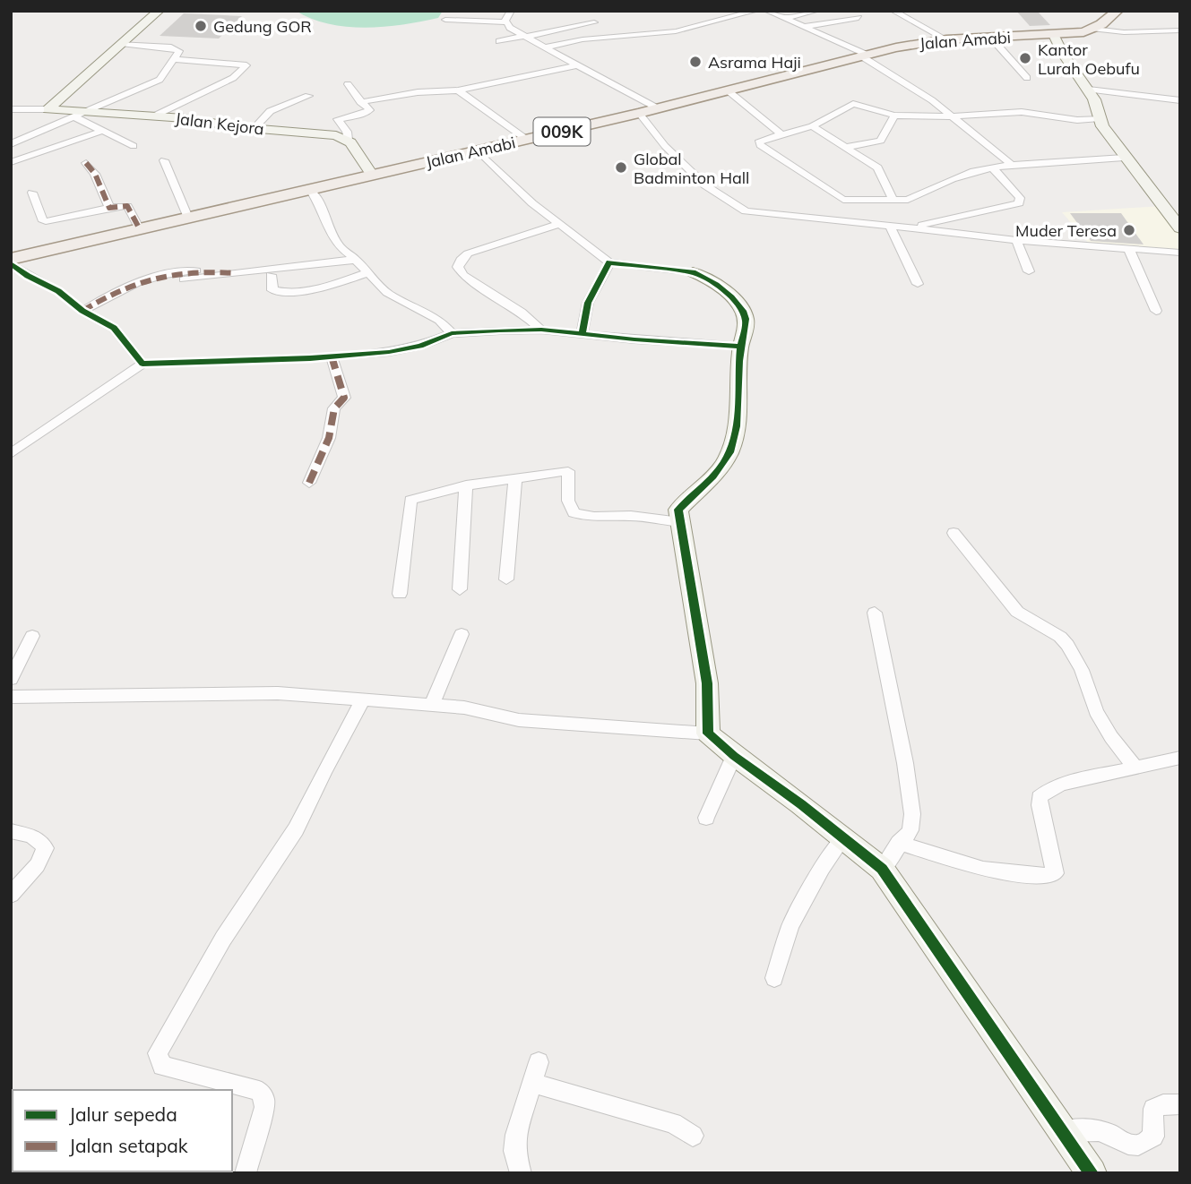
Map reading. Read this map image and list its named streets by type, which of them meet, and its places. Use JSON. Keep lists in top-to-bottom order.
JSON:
{
  "streets": {
    "main road": ["Jalan Amabi", "009K"],
    "street": ["Jalan Kejora"]
  },
  "places": [
    "Gedung GOR",
    "Kantor Lurah Oebufu",
    "Asrama Haji",
    "Global Badminton Hall",
    "Muder Teresa"
  ],
  "legend": ["Jalur sepeda", "Jalan setapak"]
}
